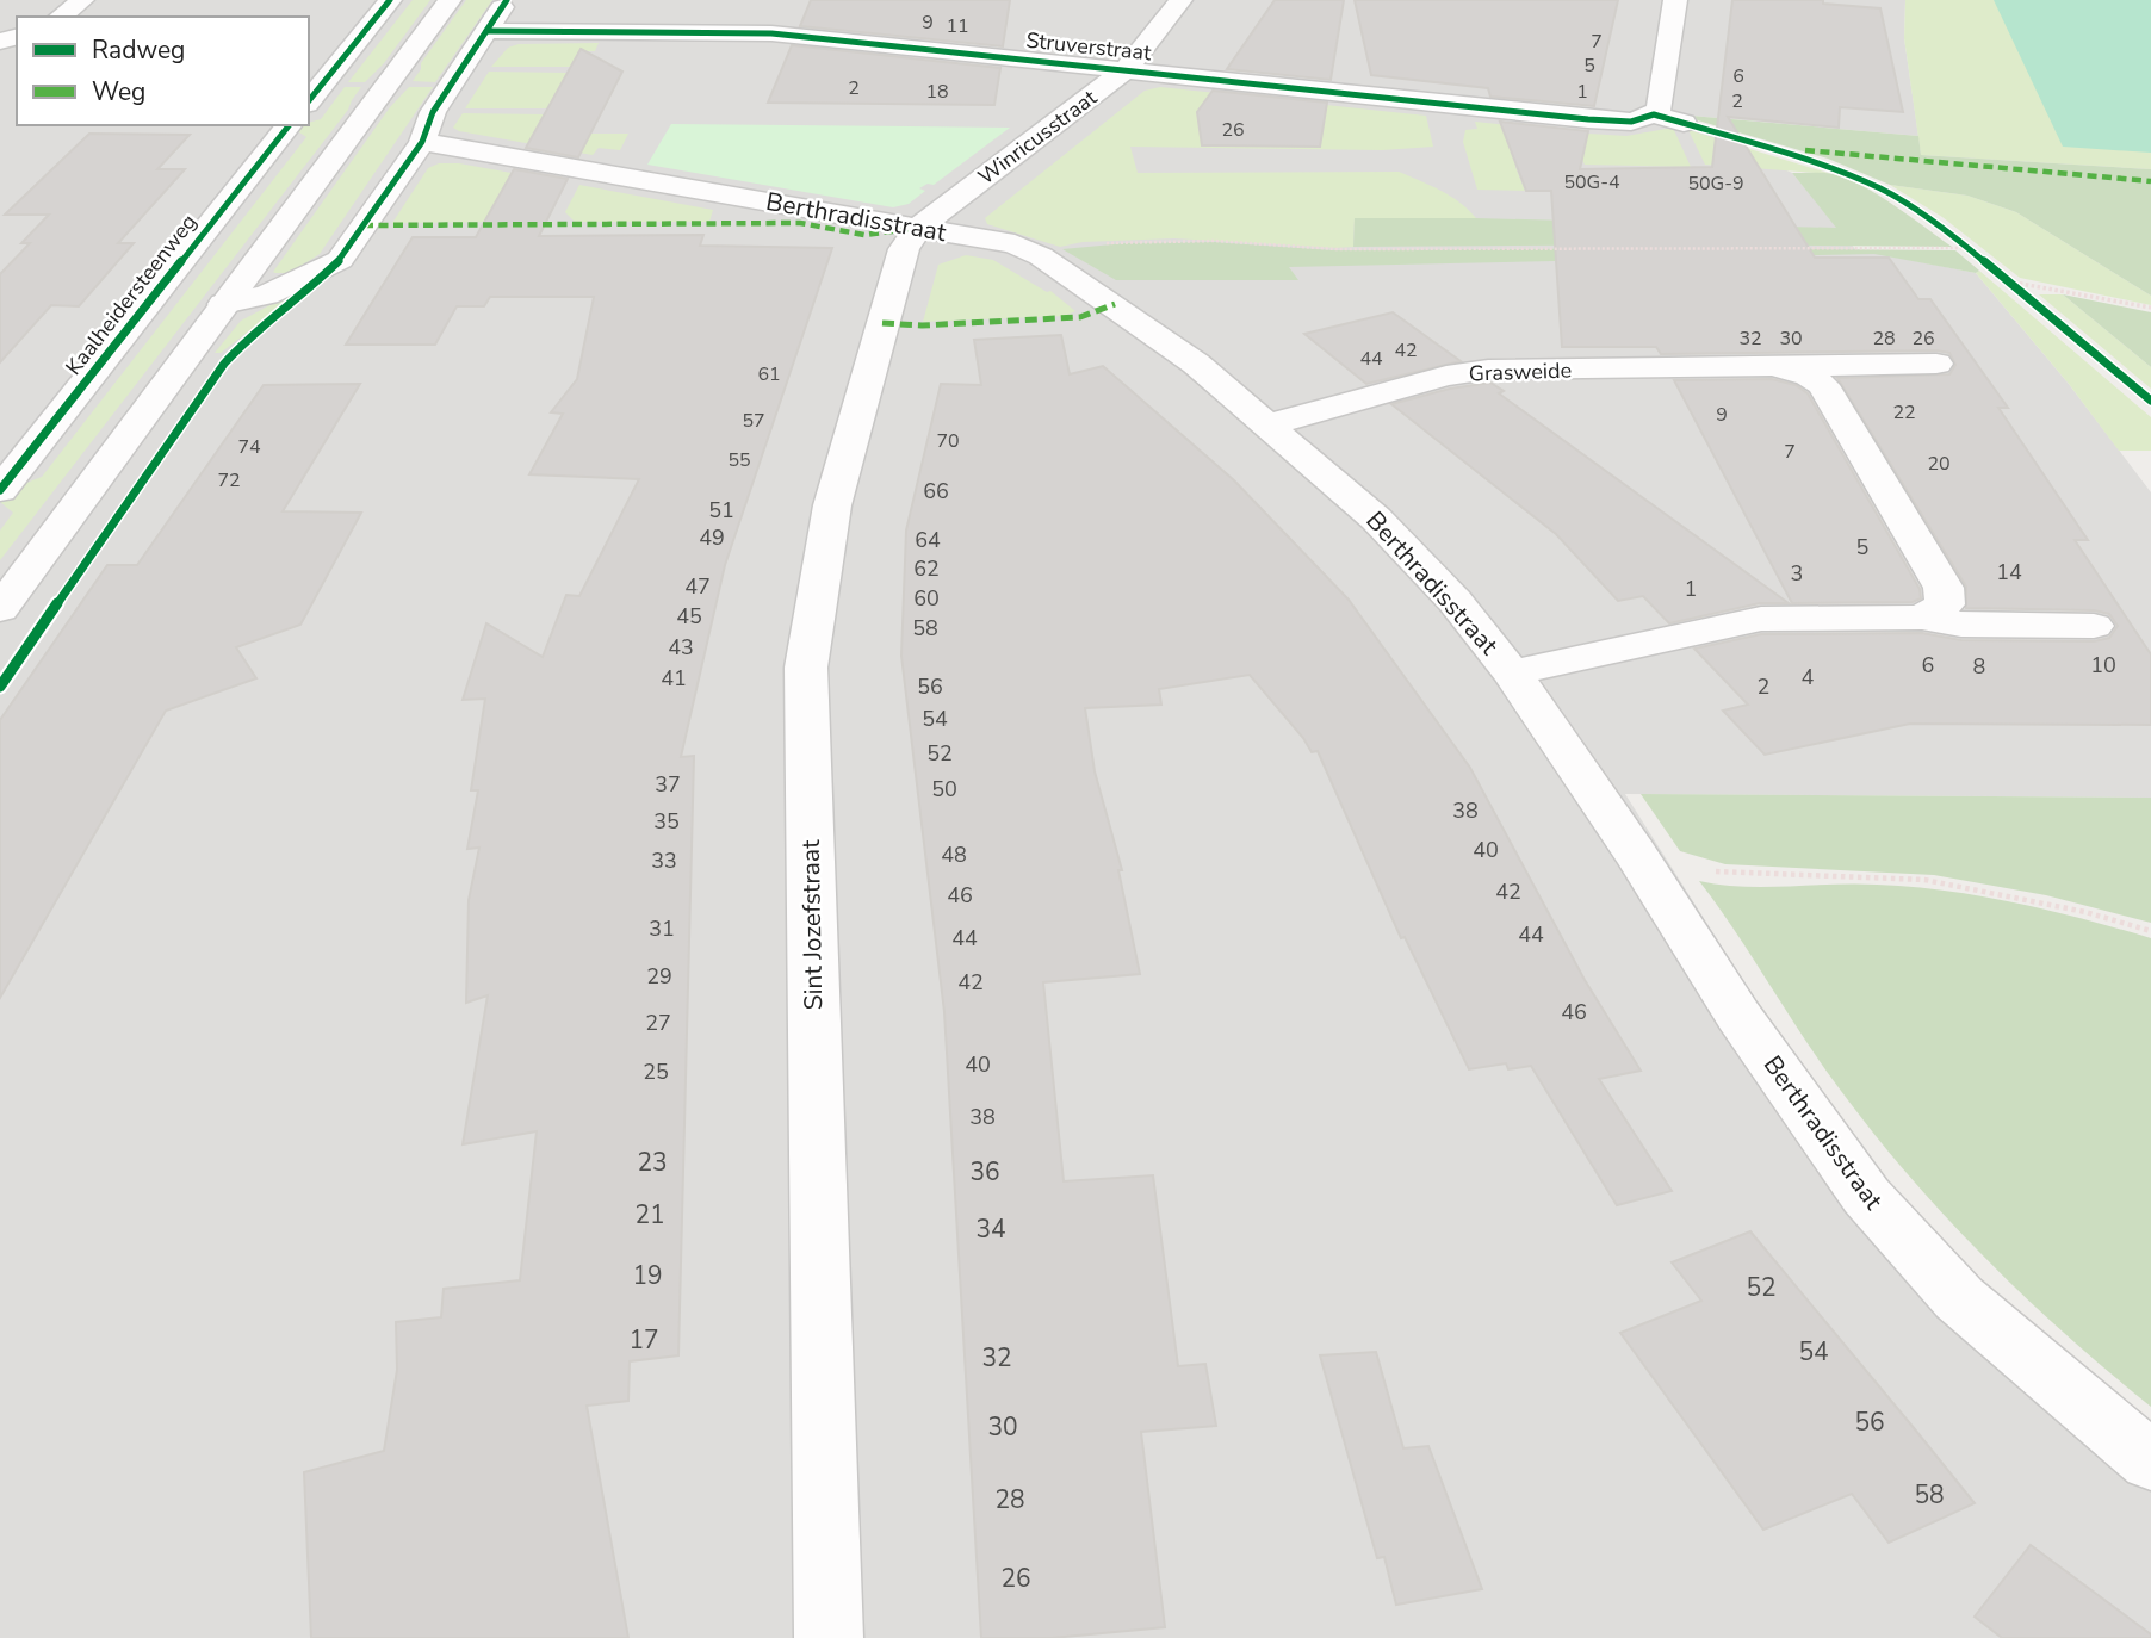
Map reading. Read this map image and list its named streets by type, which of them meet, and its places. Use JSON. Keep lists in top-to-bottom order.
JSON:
{
  "streets": {
    "street": [
      "Struverstraat",
      "Winricusstraat",
      "Berthradisstraat",
      "Kaalheidersteenweg",
      "Grasweide",
      "Sint Jozefstraat"
    ]
  },
  "crossings": [
    ["Struverstraat", "Winricusstraat"],
    ["Winricusstraat", "Berthradisstraat"],
    ["Winricusstraat", "Sint Jozefstraat"],
    ["Berthradisstraat", "Grasweide"],
    ["Berthradisstraat", "Sint Jozefstraat"]
  ],
  "house_numbers": [
    "9",
    "11",
    "7",
    "5",
    "6",
    "2",
    "18",
    "1",
    "2",
    "26",
    "50G-4",
    "50G-9",
    "32",
    "30",
    "28",
    "26",
    "42",
    "44",
    "61",
    "22",
    "9",
    "57",
    "70",
    "74",
    "7",
    "55",
    "20",
    "72",
    "66",
    "51",
    "49",
    "64",
    "5",
    "62",
    "14",
    "3",
    "47",
    "1",
    "60",
    "45",
    "58",
    "43",
    "6",
    "10",
    "8",
    "4",
    "41",
    "56",
    "2",
    "54",
    "52",
    "37",
    "50",
    "38",
    "35",
    "40",
    "48",
    "33",
    "42",
    "46",
    "31",
    "44",
    "44",
    "29",
    "42",
    "46",
    "27",
    "40",
    "25",
    "38",
    "23",
    "36",
    "21",
    "34",
    "19",
    "52",
    "17",
    "54",
    "32",
    "56",
    "30",
    "58",
    "28",
    "26"
  ],
  "legend": ["Radweg", "Weg"]
}
